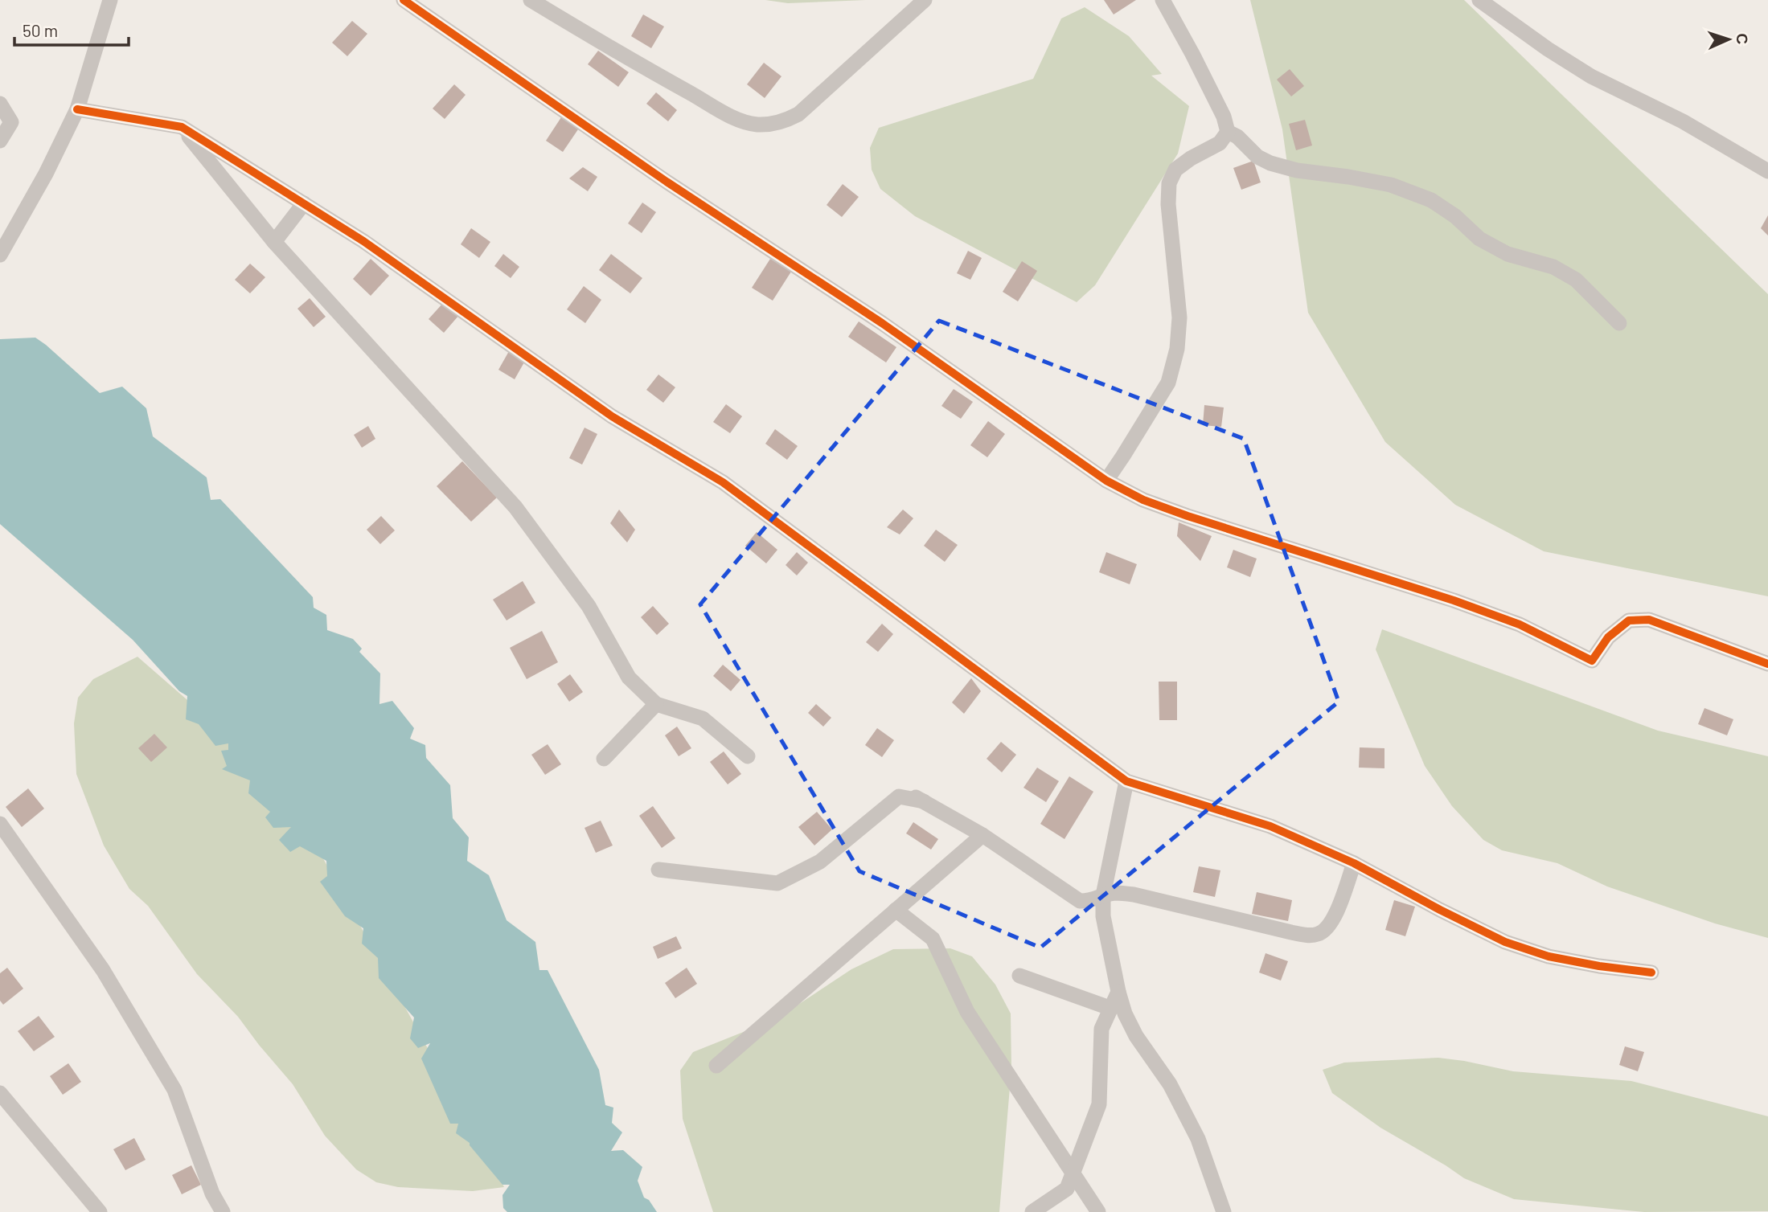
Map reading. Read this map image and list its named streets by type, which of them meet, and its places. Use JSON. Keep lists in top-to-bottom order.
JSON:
{
  "scale_bar": "50 m",
  "north": "right"
}
